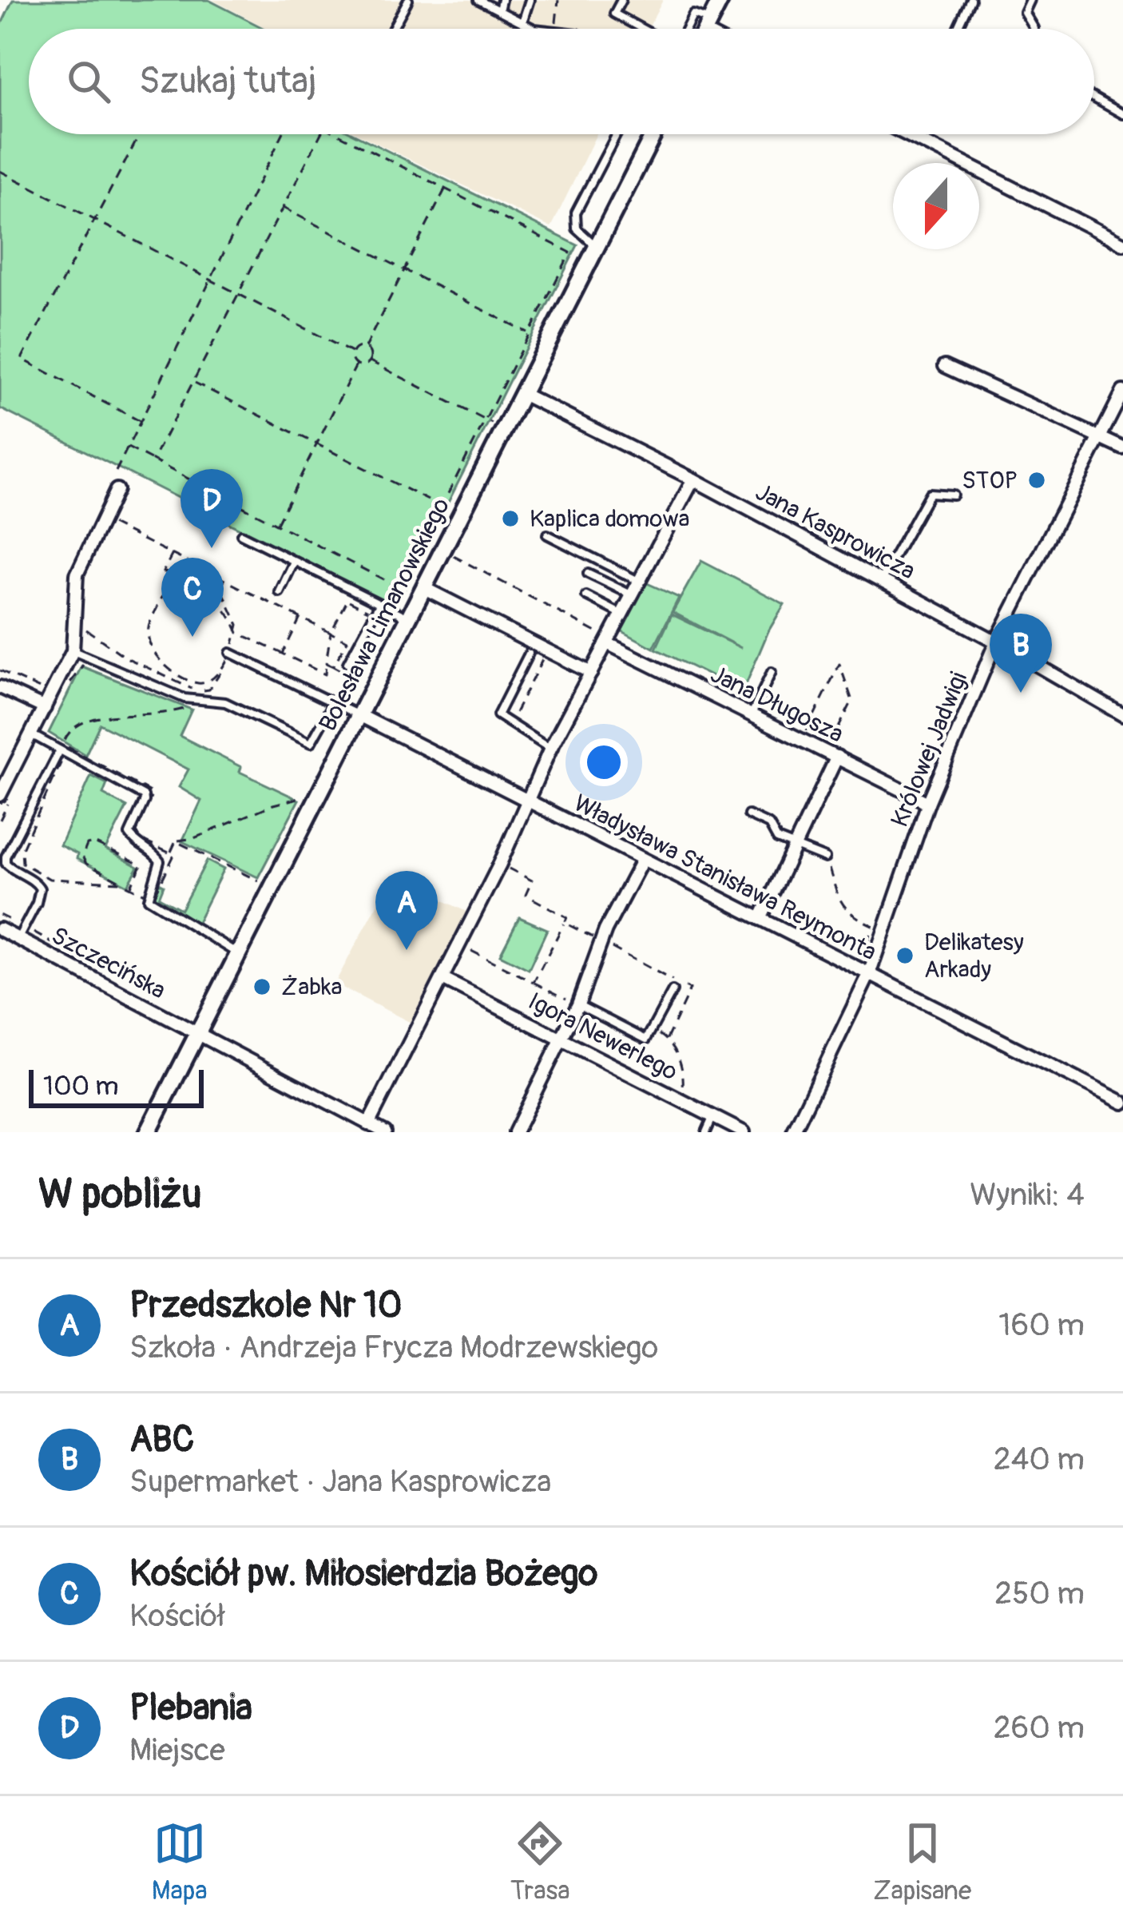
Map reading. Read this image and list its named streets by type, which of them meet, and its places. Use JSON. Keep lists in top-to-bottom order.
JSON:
{
  "streets": {
    "street": [
      "Jana Kasprowicza",
      "Bolesława Limanowskiego",
      "Jana Długosza",
      "Królowej Jadwigi",
      "Władysława Stanisława Reymonta",
      "Szczecińska",
      "Igora Newerlego"
    ]
  },
  "crossings": [
    ["Jana Kasprowicza", "Bolesława Limanowskiego"],
    ["Jana Kasprowicza", "Królowej Jadwigi"],
    ["Bolesława Limanowskiego", "Władysława Stanisława Reymonta"],
    ["Bolesława Limanowskiego", "Szczecińska"],
    ["Jana Długosza", "Królowej Jadwigi"],
    ["Królowej Jadwigi", "Władysława Stanisława Reymonta"]
  ],
  "places": [
    "STOP",
    "Kaplica domowa",
    "Delikatesy Arkady",
    "Żabka"
  ],
  "scale_bar": "100 m",
  "north": "bottom",
  "page": {
    "search": "Szukaj tutaj",
    "pins": [
      "D",
      "C",
      "B",
      "A"
    ],
    "scale": "100 m",
    "heading": ["W pobliżu", "Wyniki: 4"],
    "list": [
      {
        "mark": "A",
        "name": "Przedszkole Nr 10",
        "note": "Szkoła · Andrzeja Frycza Modrzewskiego",
        "value": "160 m"
      },
      {
        "mark": "B",
        "name": "ABC",
        "note": "Supermarket · Jana Kasprowicza",
        "value": "240 m"
      },
      {
        "mark": "C",
        "name": "Kościół pw. Miłosierdzia Bożego",
        "note": "Kościół",
        "value": "250 m"
      },
      {
        "mark": "D",
        "name": "Plebania",
        "note": "Miejsce",
        "value": "260 m"
      }
    ],
    "nav": ["Mapa", "Trasa", "Zapisane"]
  }
}
